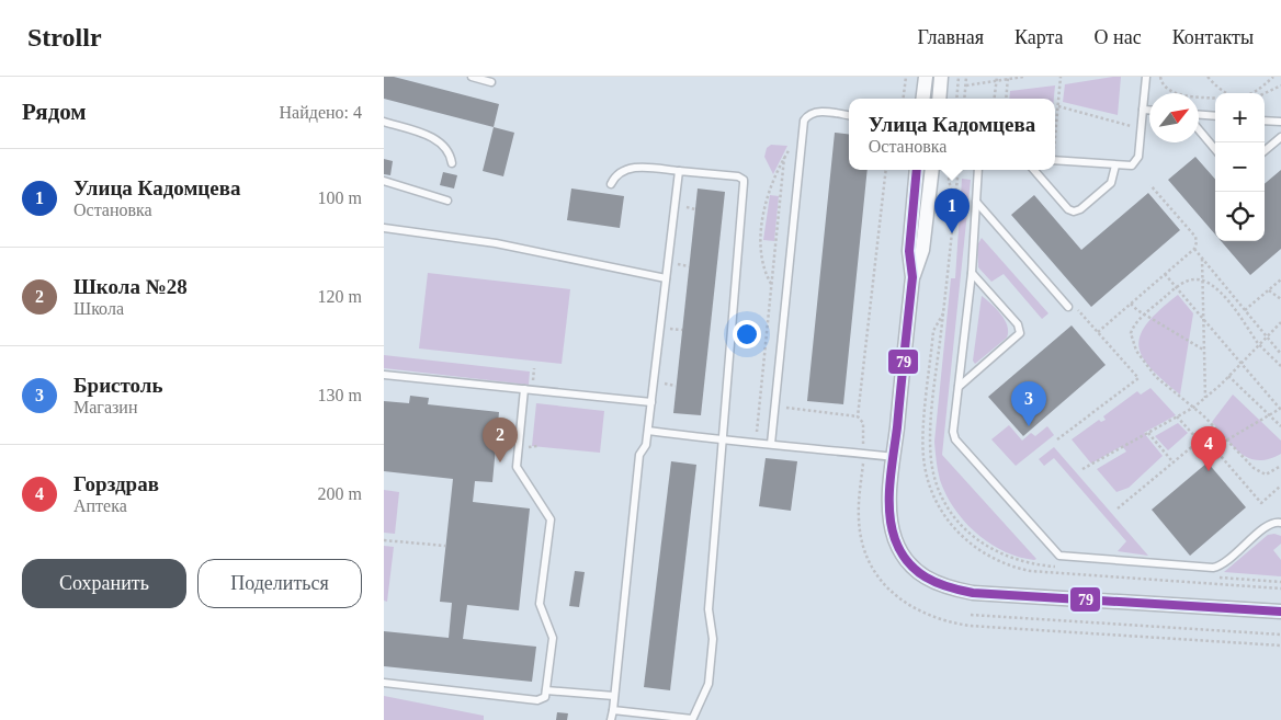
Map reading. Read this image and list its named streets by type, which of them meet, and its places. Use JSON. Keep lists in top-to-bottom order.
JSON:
{
  "lines": ["transit line 79"],
  "north": "top right",
  "page": {
    "header": "Strollr",
    "nav": [
      "Главная",
      "Карта",
      "О нас",
      "Контакты"
    ],
    "heading": ["Рядом", "Найдено: 4"],
    "map_buttons": ["+", "−"],
    "popup": ["Улица Кадомцева", "Остановка"],
    "list": [
      {
        "mark": "1",
        "name": "Улица Кадомцева",
        "note": "Остановка",
        "value": "100 m"
      },
      {
        "mark": "2",
        "name": "Школа №28",
        "note": "Школа",
        "value": "120 m"
      },
      {
        "mark": "3",
        "name": "Бристоль",
        "note": "Магазин",
        "value": "130 m"
      },
      {
        "mark": "4",
        "name": "Горздрав",
        "note": "Аптека",
        "value": "200 m"
      }
    ],
    "pins": [
      "1",
      "3",
      "2",
      "4"
    ],
    "buttons": ["Сохранить", "Поделиться"]
  }
}
